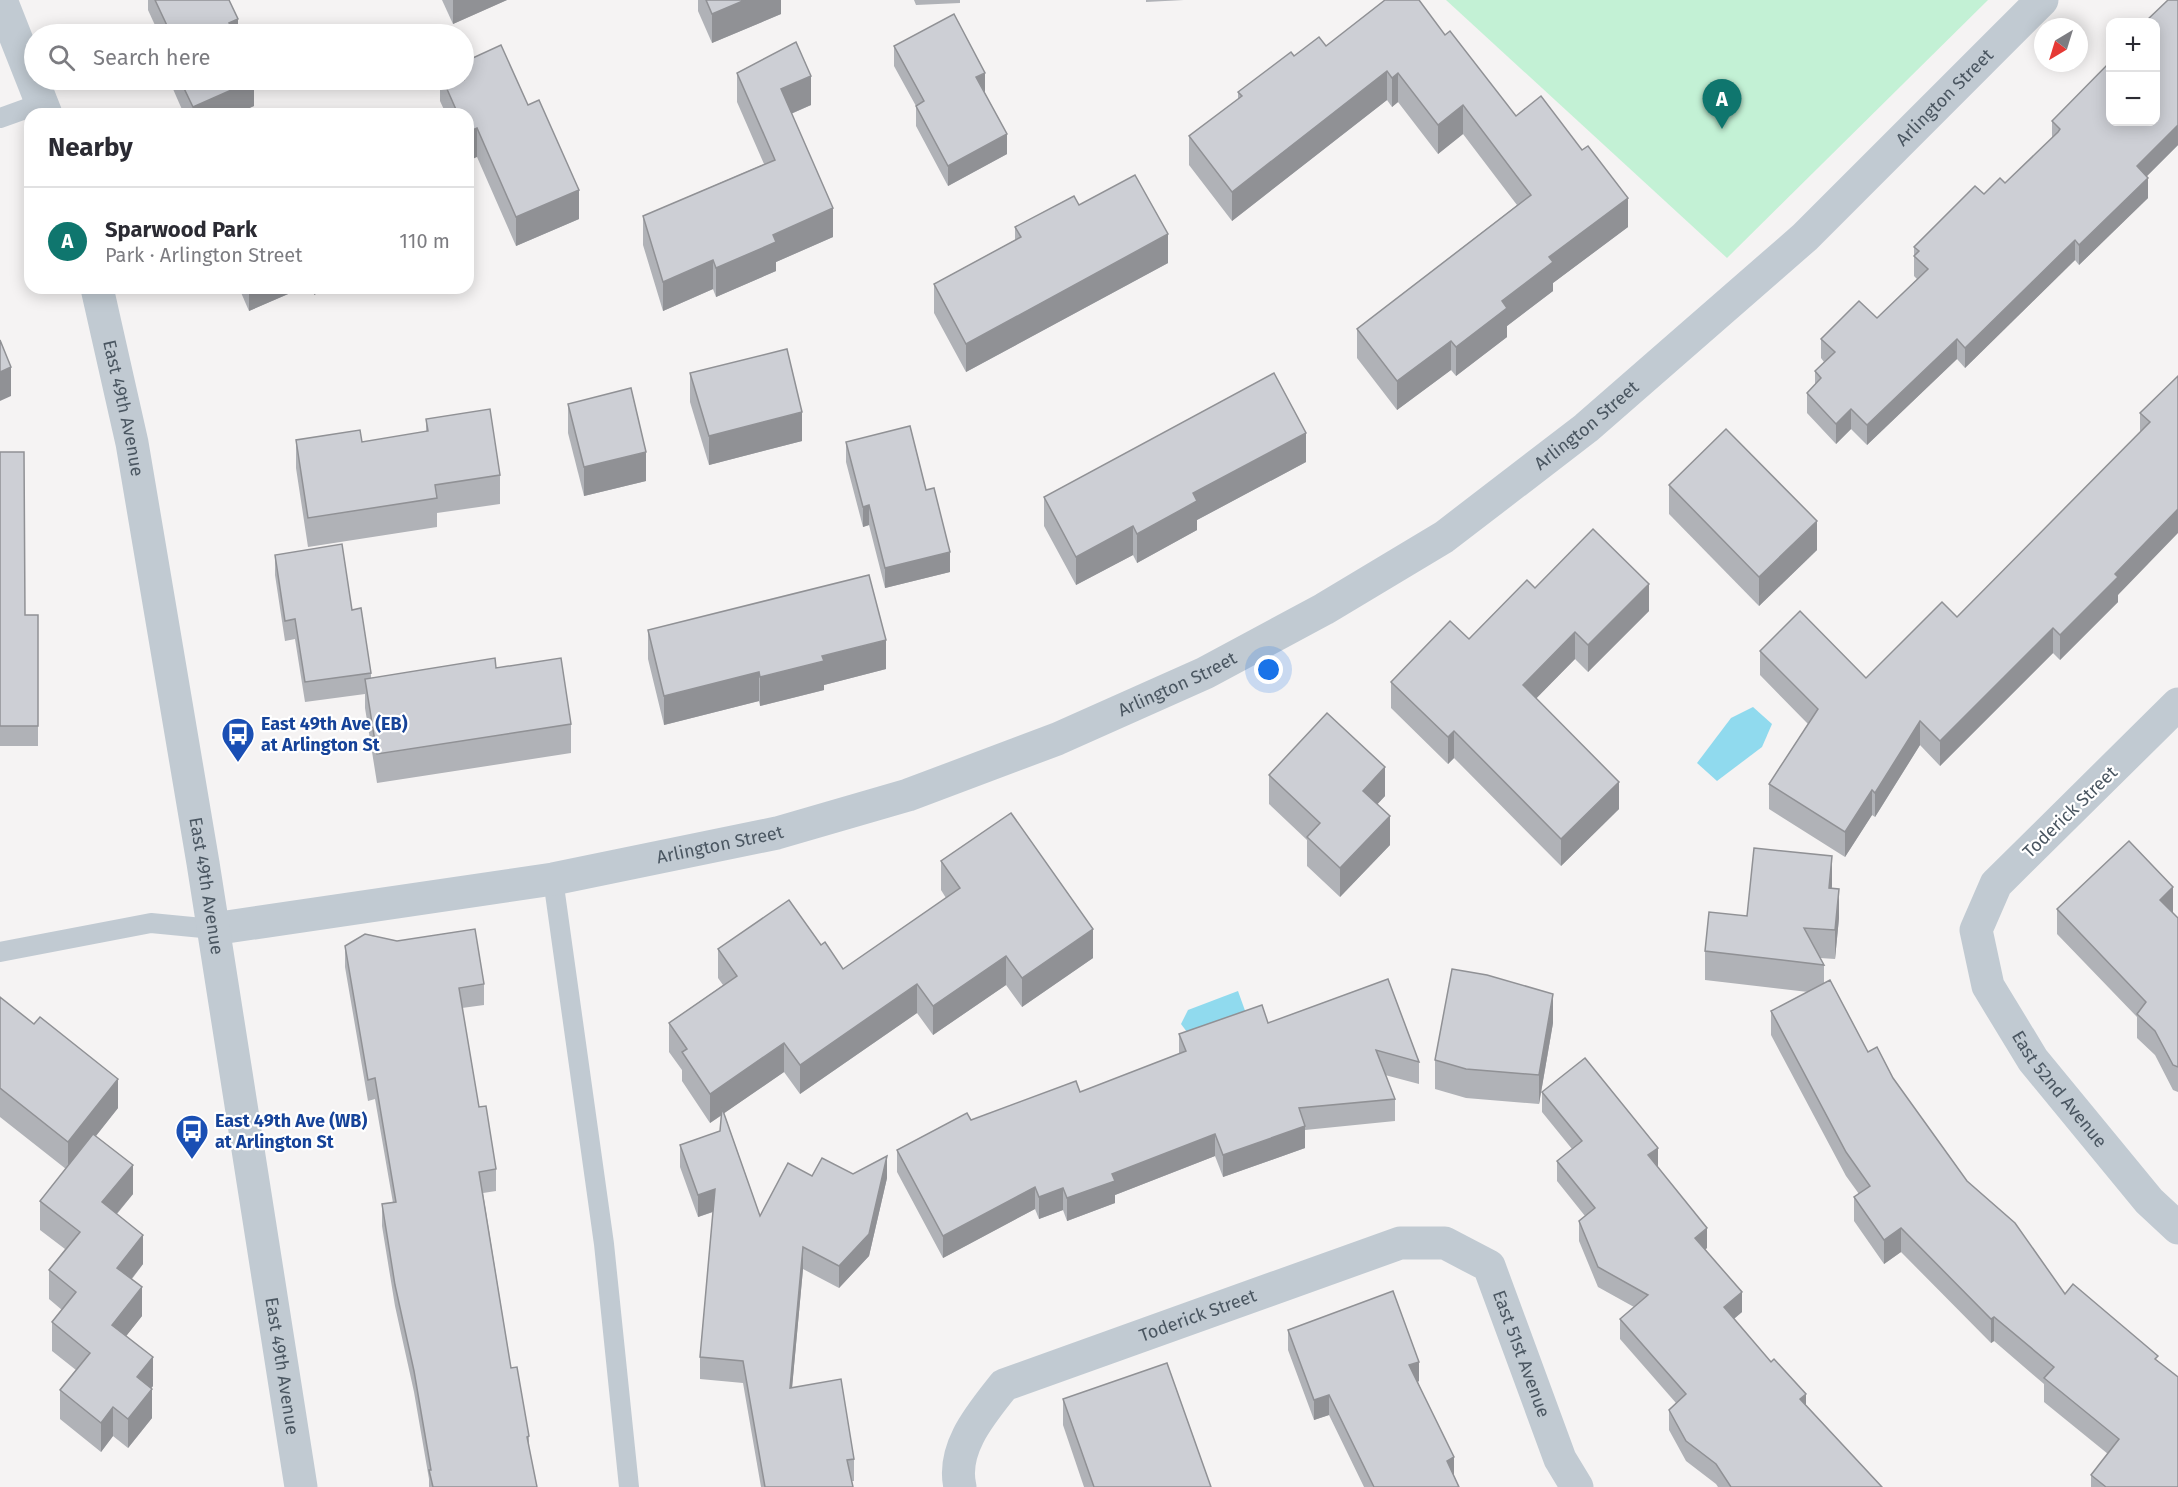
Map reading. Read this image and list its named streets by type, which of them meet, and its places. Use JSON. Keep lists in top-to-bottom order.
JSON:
{
  "streets": {
    "street": [
      "Arlington Street",
      "East 49th Avenue",
      "Toderick Street",
      "East 52nd Avenue",
      "East 51st Avenue"
    ]
  },
  "crossings": [
    ["Arlington Street", "East 49th Avenue"],
    ["Toderick Street", "East 52nd Avenue"],
    ["Toderick Street", "East 51st Avenue"]
  ],
  "places": {
    "bus stop": ["East 49th Ave (EB) at Arlington St", "East 49th Ave (WB) at Arlington St"]
  },
  "north": "bottom left",
  "page": {
    "map_buttons": ["+", "−"],
    "search": "Search here",
    "pins": "A",
    "heading": "Nearby",
    "list": [
      {
        "mark": "A",
        "name": "Sparwood Park",
        "note": "Park · Arlington Street",
        "value": "110 m"
      }
    ]
  }
}
